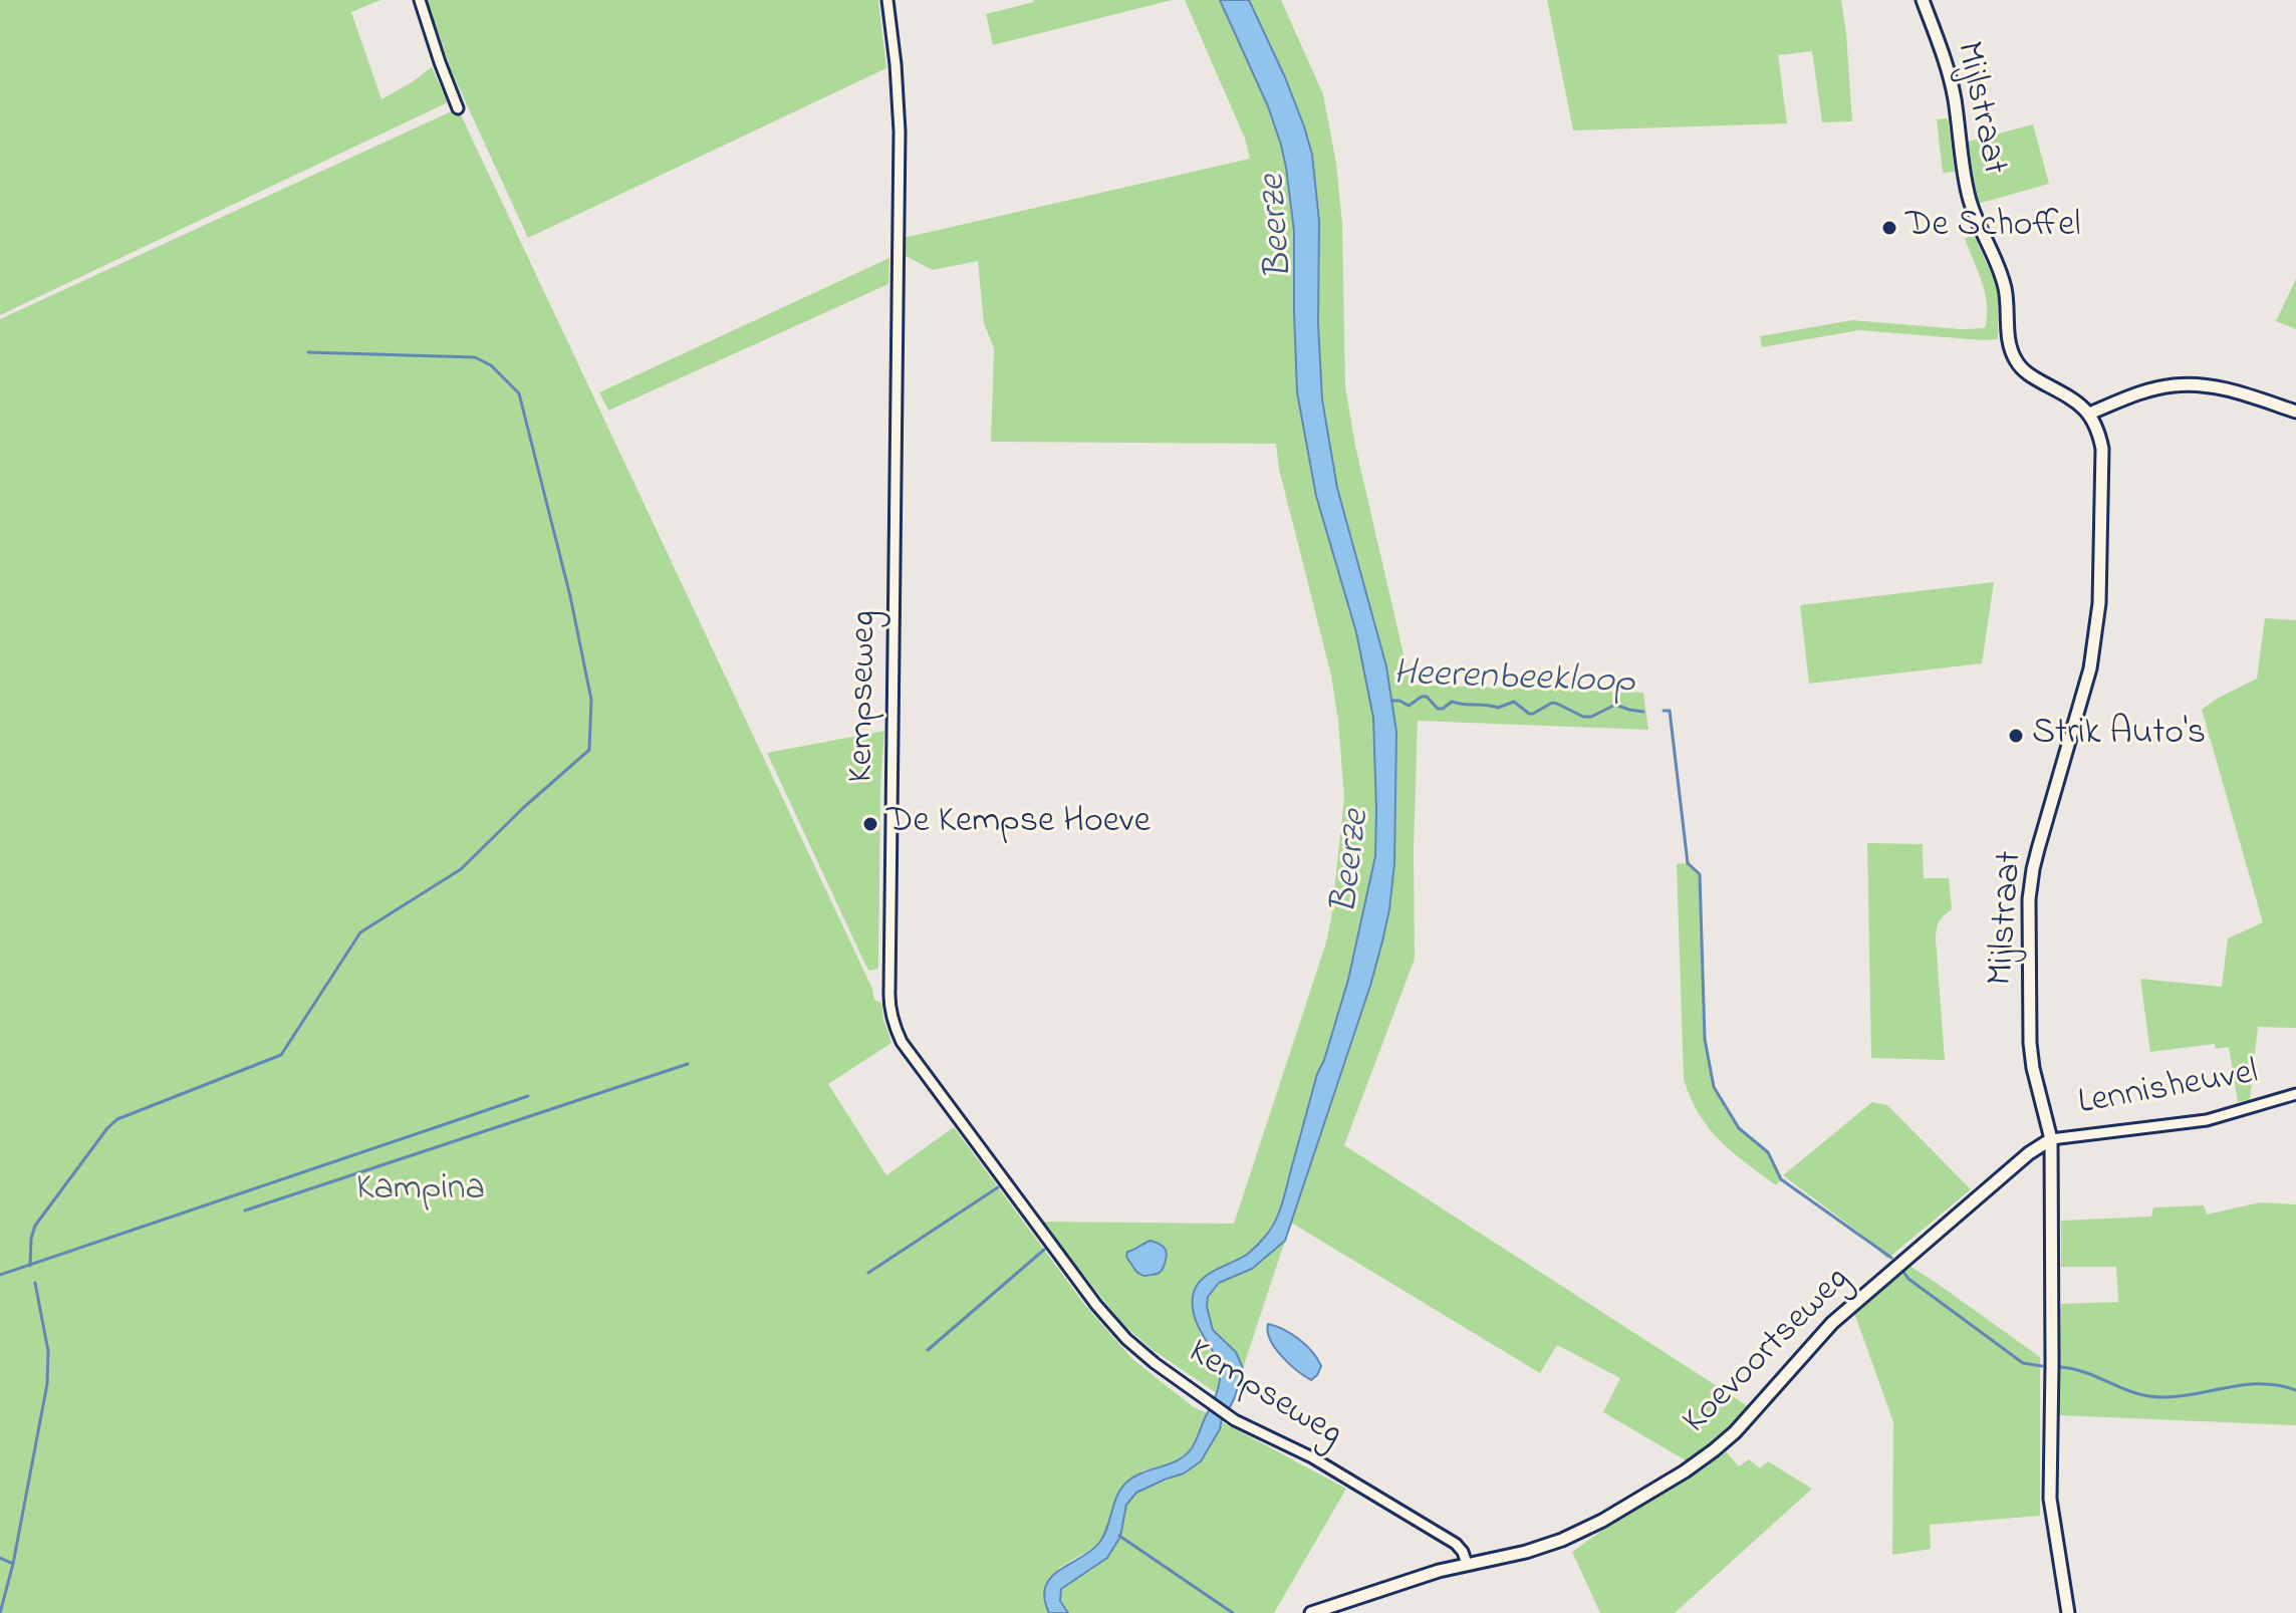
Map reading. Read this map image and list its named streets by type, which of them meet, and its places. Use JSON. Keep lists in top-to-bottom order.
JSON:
{
  "streets": {
    "street": [
      "Mijlstraat",
      "Kempseweg",
      "Lennisheuvel",
      "Koevoortseweg"
    ]
  },
  "crossings": [
    ["Mijlstraat", "Lennisheuvel"],
    ["Mijlstraat", "Koevoortseweg"],
    ["Kempseweg", "Koevoortseweg"],
    ["Lennisheuvel", "Koevoortseweg"]
  ],
  "water": ["Beerze", "Heerenbeekloop"],
  "parks": ["Kampina"],
  "places": ["De Schoffel", "Strik Auto's", "De Kempse Hoeve"]
}
